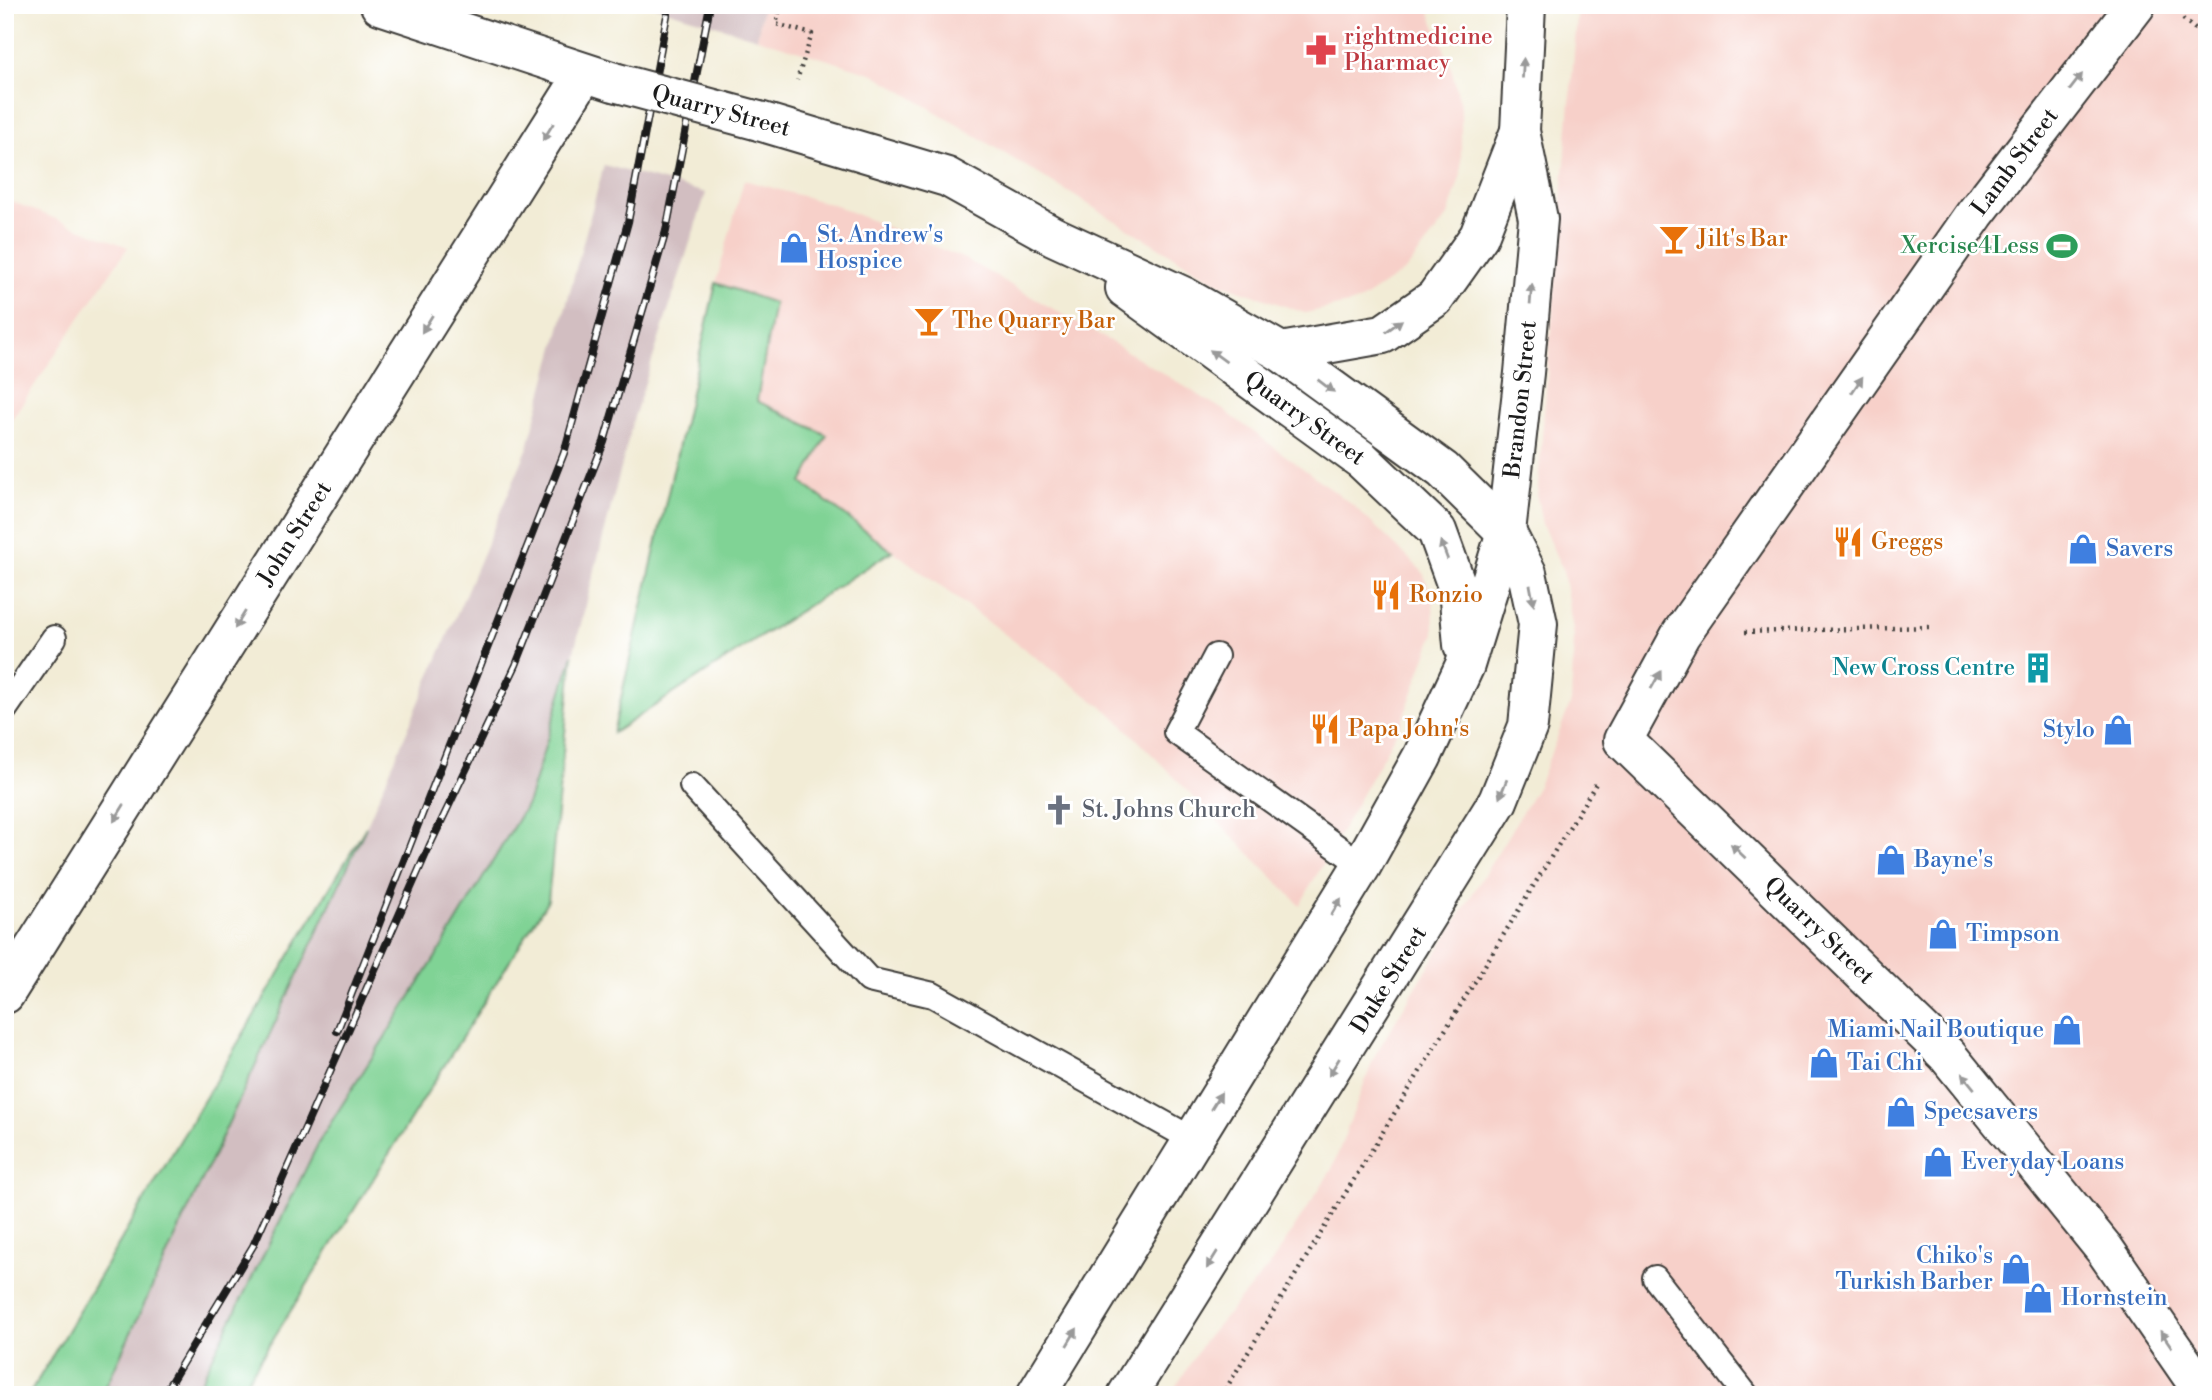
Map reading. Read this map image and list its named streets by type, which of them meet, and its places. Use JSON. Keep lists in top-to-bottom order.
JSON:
{
  "streets": {
    "main road": [
      "Quarry Street",
      "Lamb Street",
      "Brandon Street",
      "John Street",
      "Duke Street"
    ]
  },
  "crossings": [
    ["Quarry Street", "Brandon Street"],
    ["Quarry Street", "John Street"],
    ["Quarry Street", "Duke Street"],
    ["Brandon Street", "Duke Street"]
  ],
  "one_way": ["Lamb Street", "Brandon Street", "John Street"],
  "places": {
    "pharmacy": ["rightmedicine Pharmacy"],
    "bar": ["Jilt's Bar", "The Quarry Bar"],
    "sports": ["Xercise4Less"],
    "shop": [
      "St. Andrew's Hospice",
      "Savers",
      "Stylo",
      "Bayne's",
      "Timpson",
      "Miami Nail Boutique",
      "Tai Chi",
      "Specsavers",
      "Everyday Loans",
      "Chiko's Turkish Barber",
      "Hornstein"
    ],
    "restaurant": ["Greggs", "Ronzio", "Papa John's"],
    "building": ["New Cross Centre"],
    "church": ["St. Johns Church"]
  }
}
